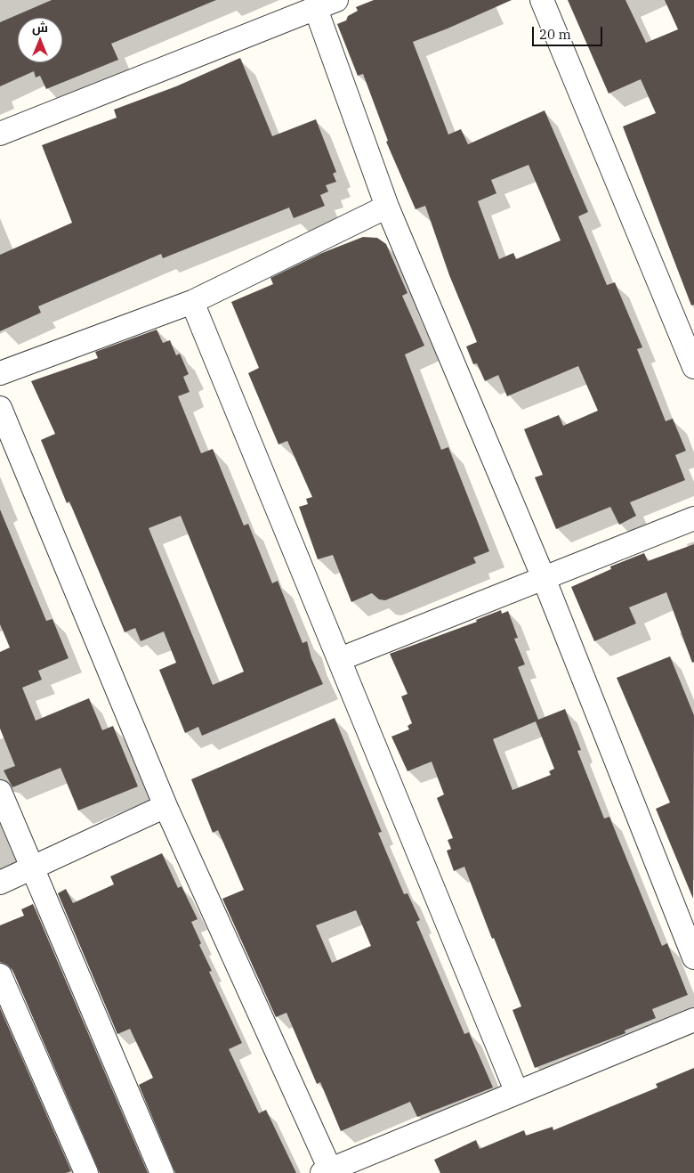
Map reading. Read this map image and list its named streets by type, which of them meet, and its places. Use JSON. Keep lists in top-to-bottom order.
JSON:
{
  "scale_bar": "20 m",
  "north": "top"
}
